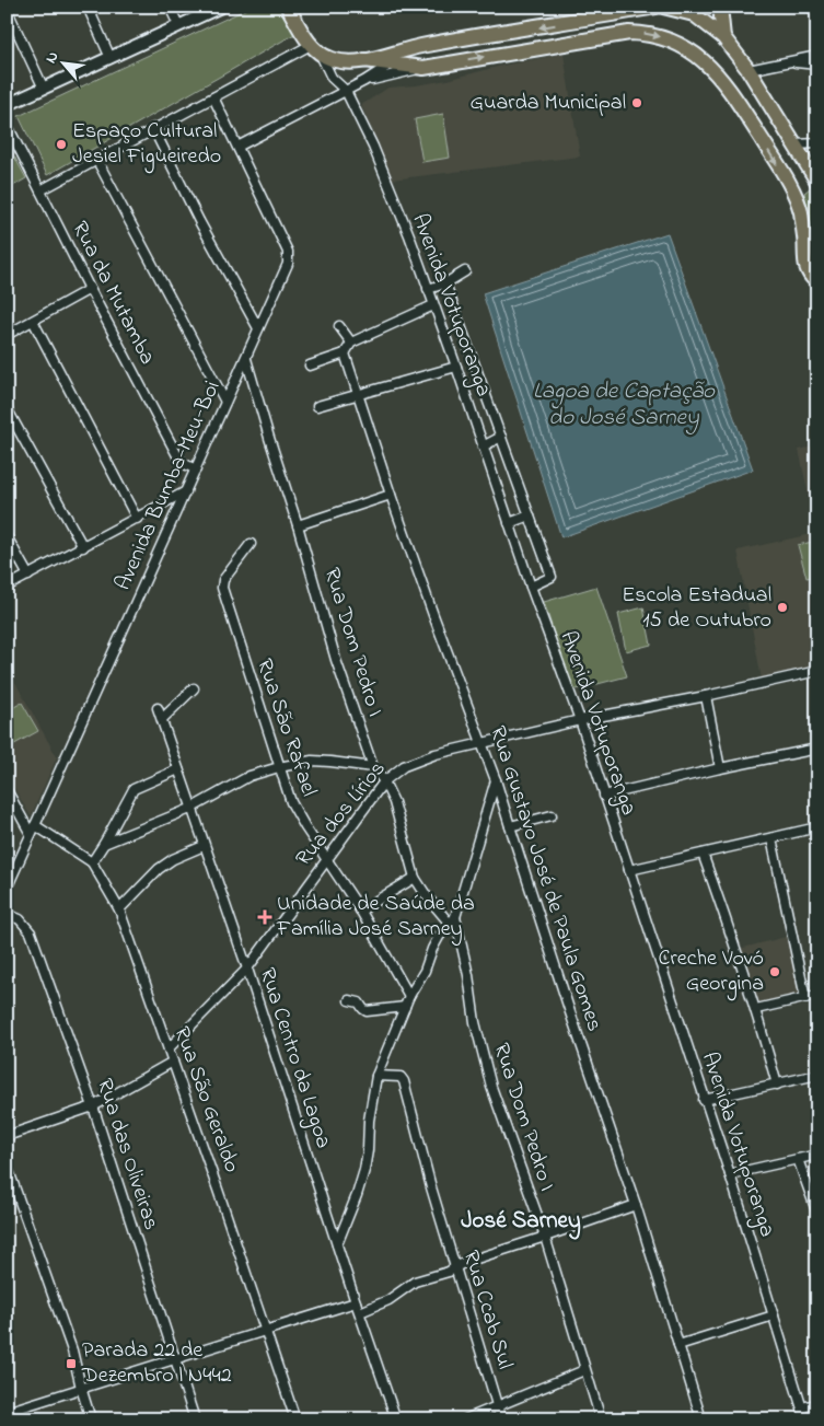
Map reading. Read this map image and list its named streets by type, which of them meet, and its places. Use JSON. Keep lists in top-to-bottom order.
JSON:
{
  "streets": {
    "street": [
      "Rua da Mutamba",
      "Avenida Votuporanga",
      "Avenida Bumba-Meu-Boi",
      "Rua Dom Pedro I",
      "Rua São Rafael",
      "Rua dos Lírios",
      "Rua Gustavo José de Paula Gomes",
      "Rua Centro da Lagoa",
      "Rua São Geraldo",
      "Rua das Oliveiras",
      "Rua Ccab Sul"
    ]
  },
  "crossings": [
    ["Rua da Mutamba", "Avenida Bumba-Meu-Boi"],
    ["Avenida Votuporanga", "Rua dos Lírios"],
    ["Avenida Bumba-Meu-Boi", "Rua Dom Pedro I"],
    ["Avenida Bumba-Meu-Boi", "Rua São Geraldo"],
    ["Rua Dom Pedro I", "Rua dos Lírios"],
    ["Rua São Rafael", "Rua dos Lírios"],
    ["Rua dos Lírios", "Rua Gustavo José de Paula Gomes"],
    ["Rua dos Lírios", "Rua Centro da Lagoa"],
    ["Rua dos Lírios", "Rua São Geraldo"]
  ],
  "districts": ["José Sarney"],
  "water": ["Lagoa de Captação do José Sarney"],
  "places": {
    "other": [
      "Guarda Municipal",
      "Espaço Cultural Jesiel Figueiredo",
      "Escola Estadual 15 de Outubro",
      "Creche Vovó Georgina"
    ],
    "health": ["Unidade de Saúde da Família José Sarney"],
    "transit": ["Parada 22 de Dezembro | N442"]
  },
  "north": "top left"
}
